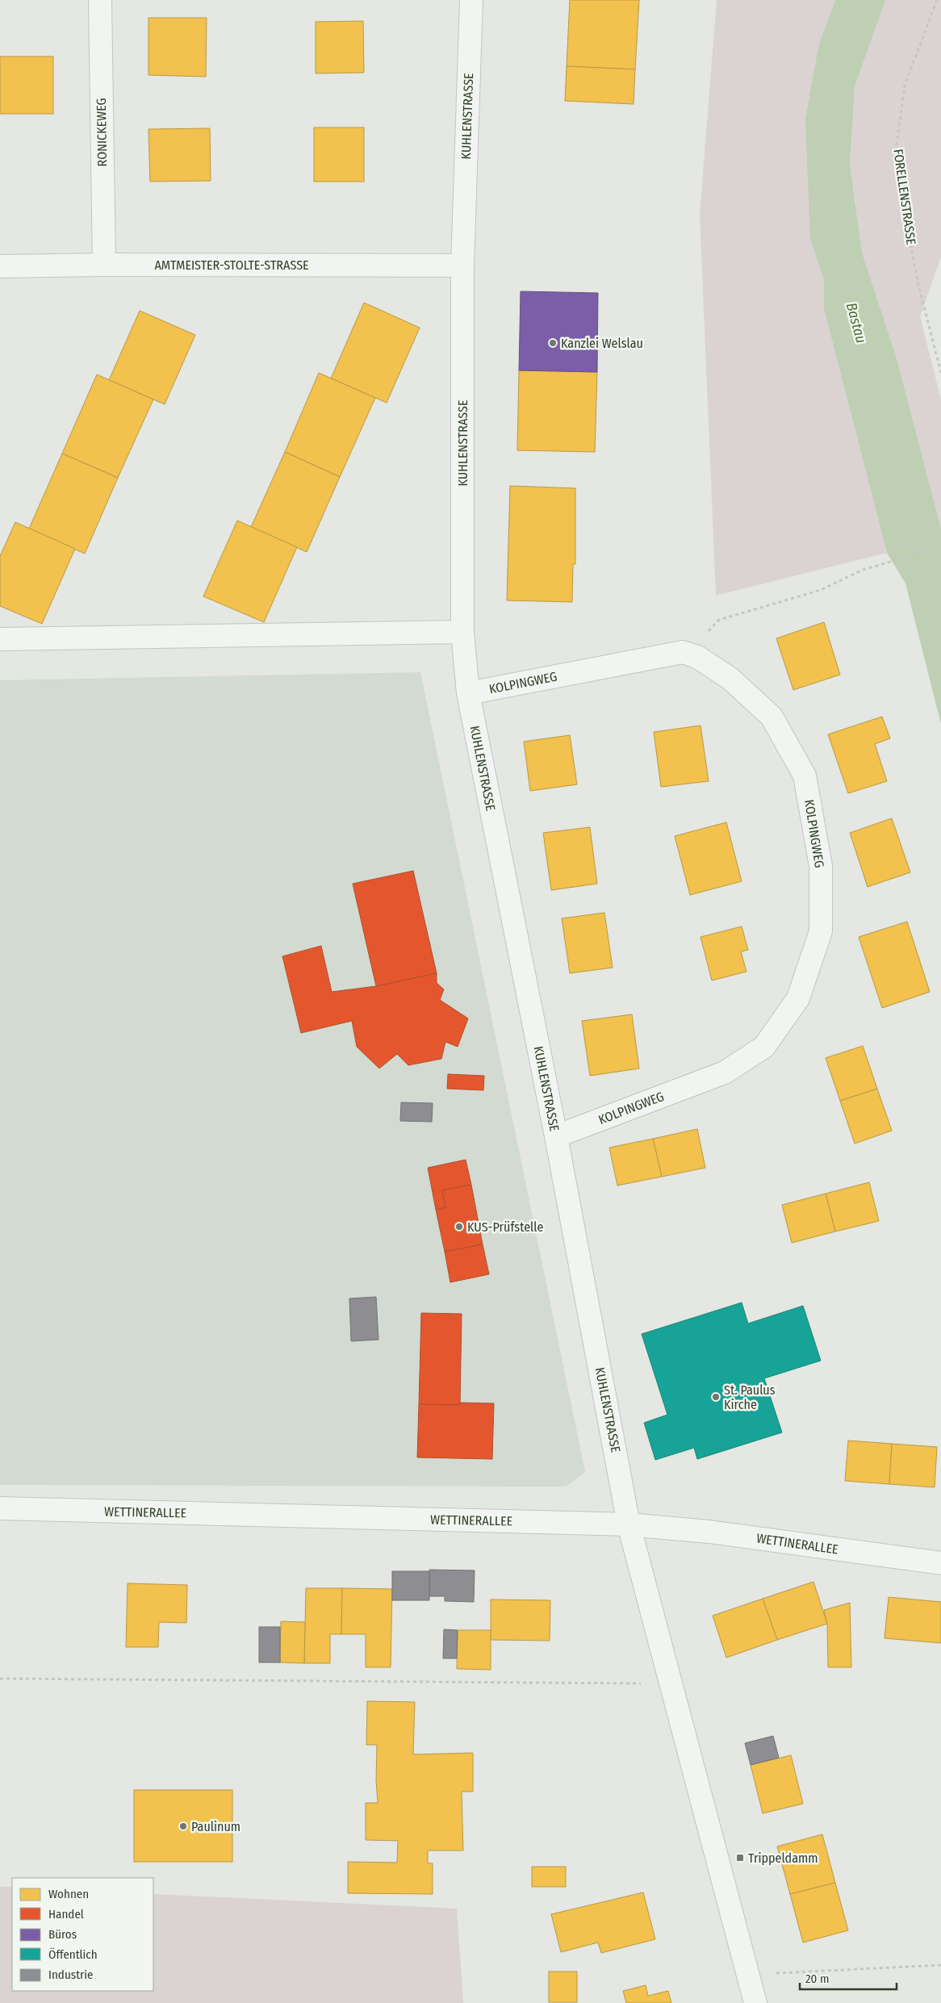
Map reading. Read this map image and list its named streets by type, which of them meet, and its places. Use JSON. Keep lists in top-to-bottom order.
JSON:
{
  "streets": {
    "street": [
      "KUHLENSTRASSE",
      "RONICKEWEG",
      "AMTMEISTER-STOLTE-STRASSE",
      "KOLPINGWEG",
      "WETTINERALLEE"
    ],
    "path": ["FORELLENSTRASSE"]
  },
  "crossings": [
    ["KUHLENSTRASSE", "AMTMEISTER-STOLTE-STRASSE"],
    ["KUHLENSTRASSE", "KOLPINGWEG"],
    ["KUHLENSTRASSE", "WETTINERALLEE"],
    ["RONICKEWEG", "AMTMEISTER-STOLTE-STRASSE"]
  ],
  "water": ["Bastau"],
  "places": {
    "other": [
      "Kanzlei Welslau",
      "KUS-Prüfstelle",
      "St. Paulus Kirche",
      "Paulinum"
    ],
    "transit": ["Trippeldamm"]
  },
  "legend": [
    "Wohnen",
    "Handel",
    "Büros",
    "Öffentlich",
    "Industrie"
  ],
  "scale_bar": "20 m"
}
